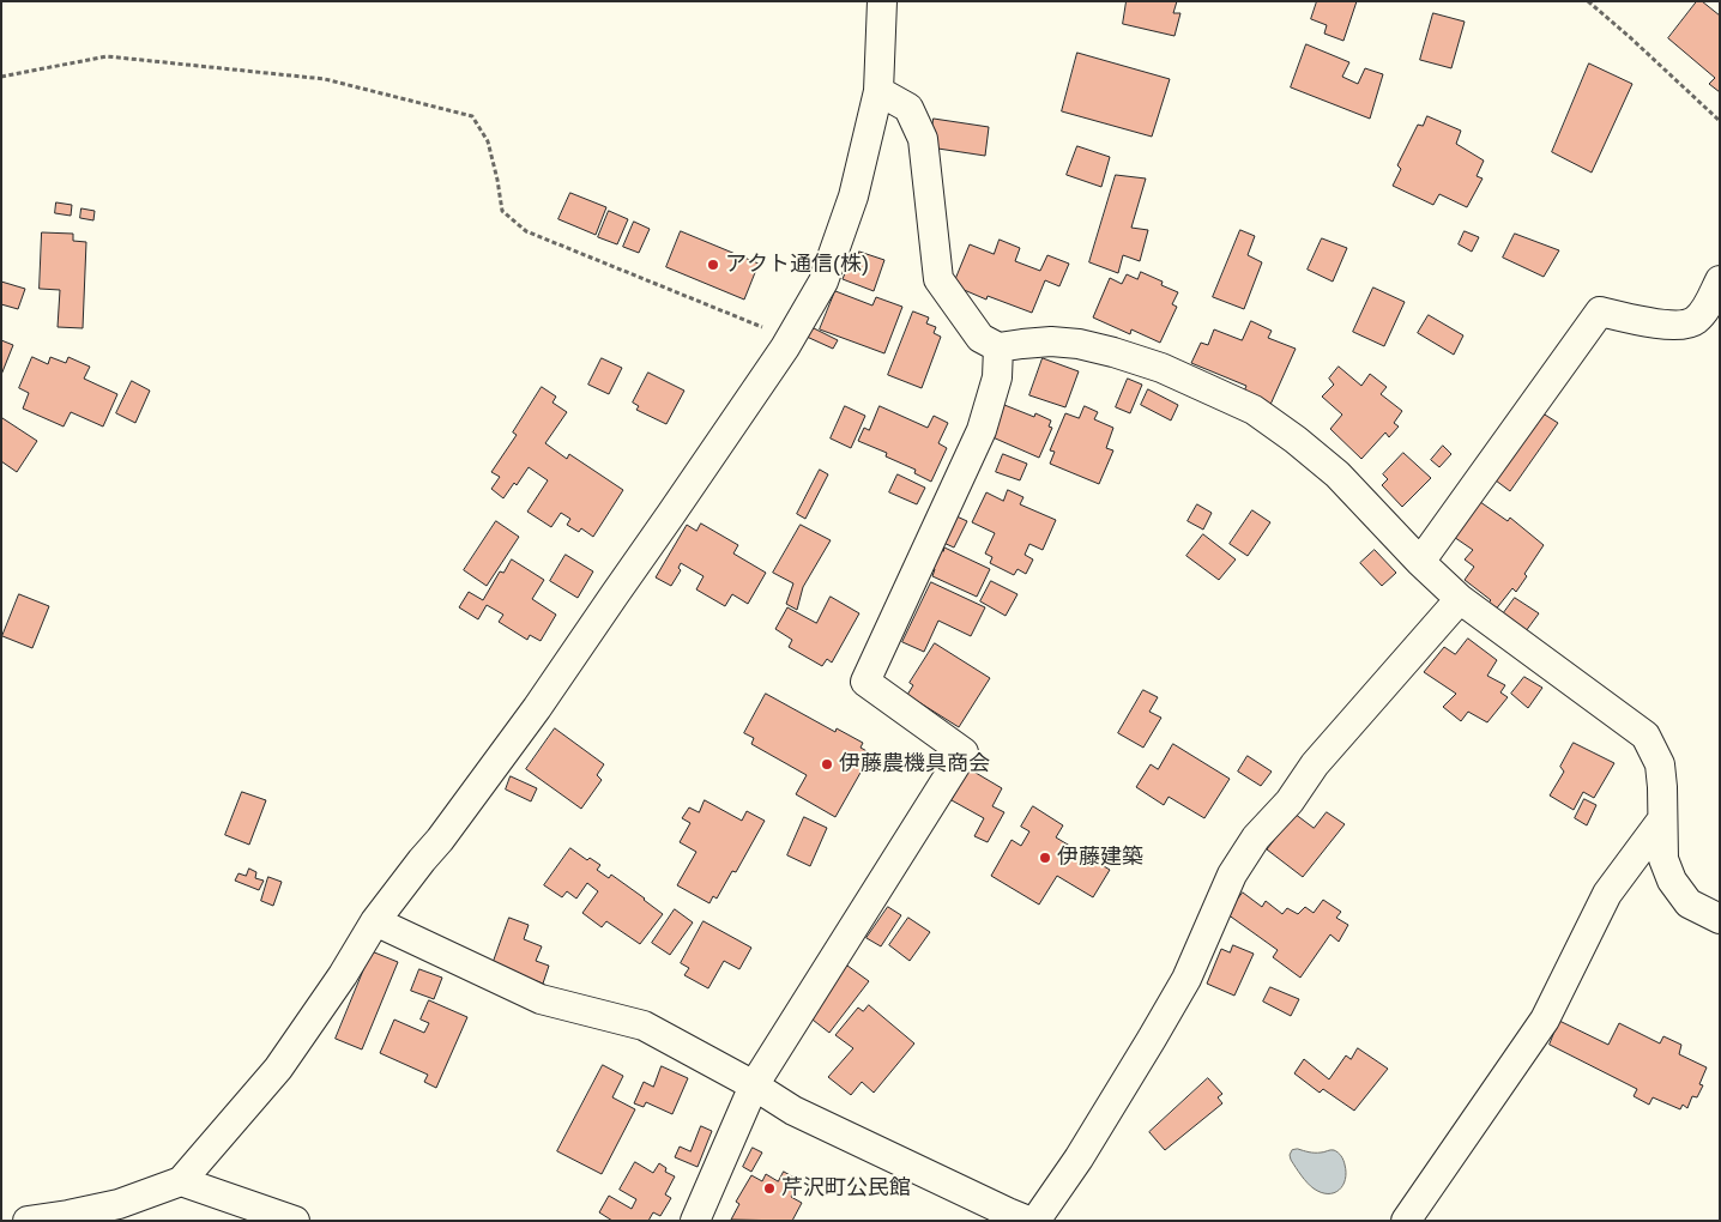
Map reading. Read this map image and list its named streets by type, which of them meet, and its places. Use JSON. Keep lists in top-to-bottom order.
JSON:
{
  "places": [
    "アクト通信(株)",
    "伊藤農機具商会",
    "伊藤建築",
    "芹沢町公民館"
  ]
}
